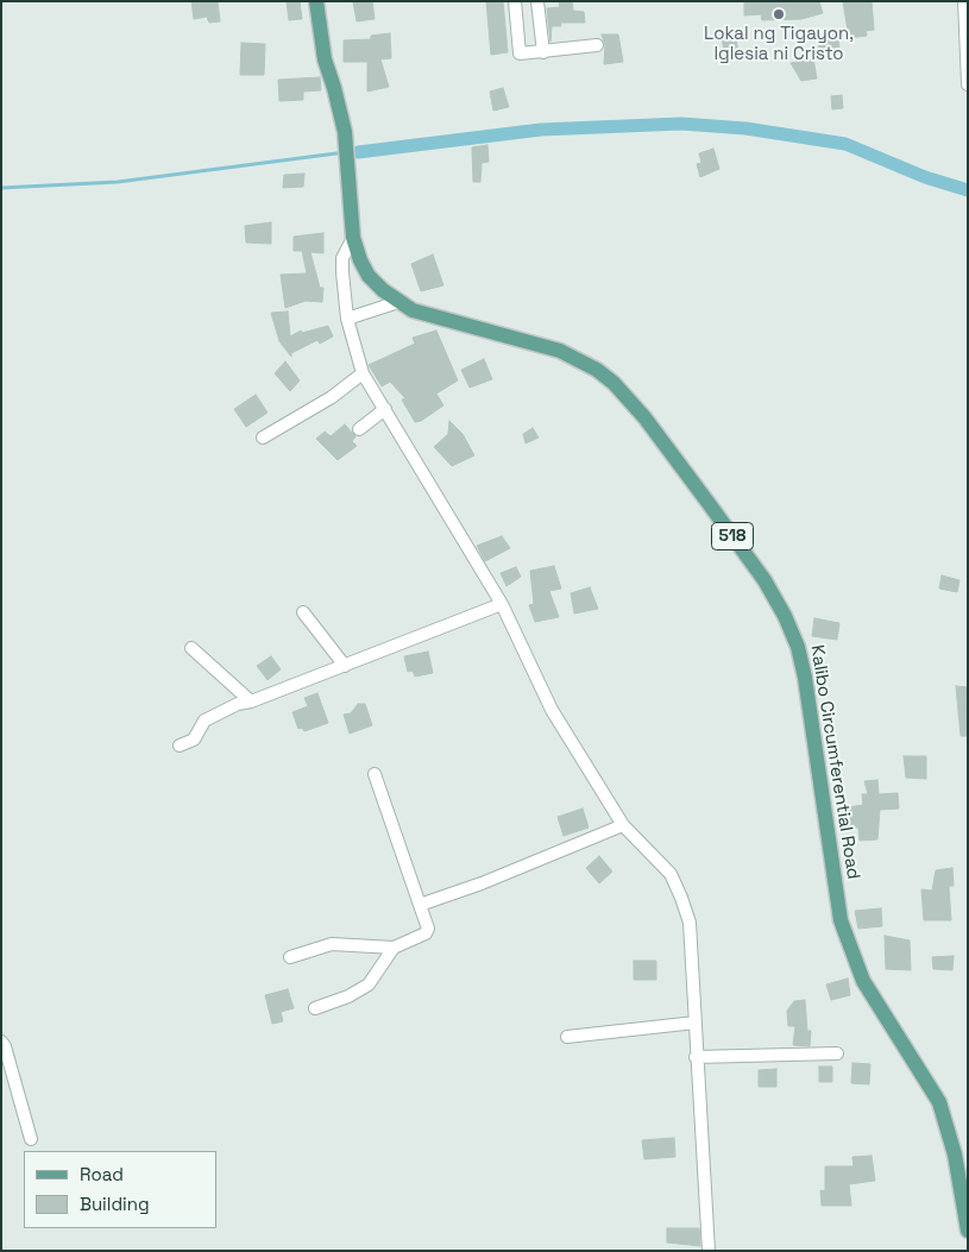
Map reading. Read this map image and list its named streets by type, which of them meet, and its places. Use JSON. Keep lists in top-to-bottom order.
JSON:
{
  "streets": {
    "main road": ["518", "Kalibo Circumferential Road"]
  },
  "places": ["Lokal ng Tigayon, Iglesia ni Cristo"],
  "legend": ["Road", "Building"]
}
